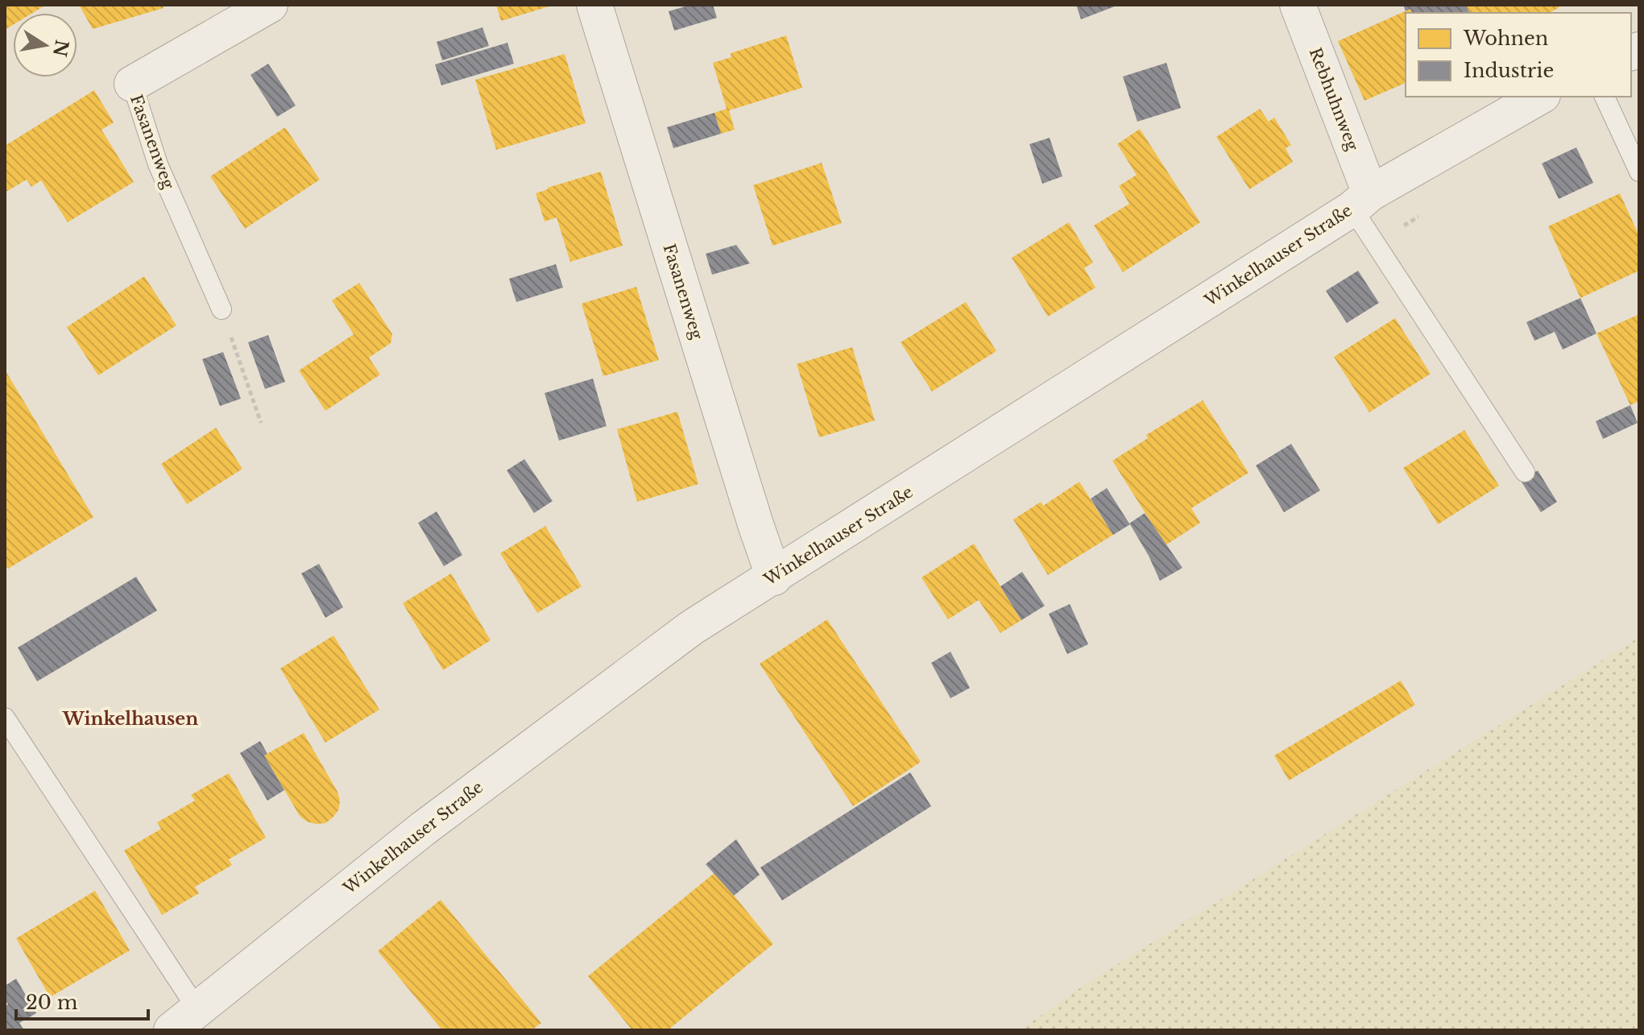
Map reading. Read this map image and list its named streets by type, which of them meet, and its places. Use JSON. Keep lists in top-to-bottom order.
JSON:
{
  "streets": {
    "street": ["Rebhuhnweg", "Fasanenweg", "Winkelhauser Straße"]
  },
  "crossings": [
    ["Rebhuhnweg", "Winkelhauser Straße"],
    ["Fasanenweg", "Winkelhauser Straße"]
  ],
  "districts": ["Winkelhausen"],
  "legend": ["Wohnen", "Industrie"],
  "scale_bar": "20 m",
  "north": "right"
}
